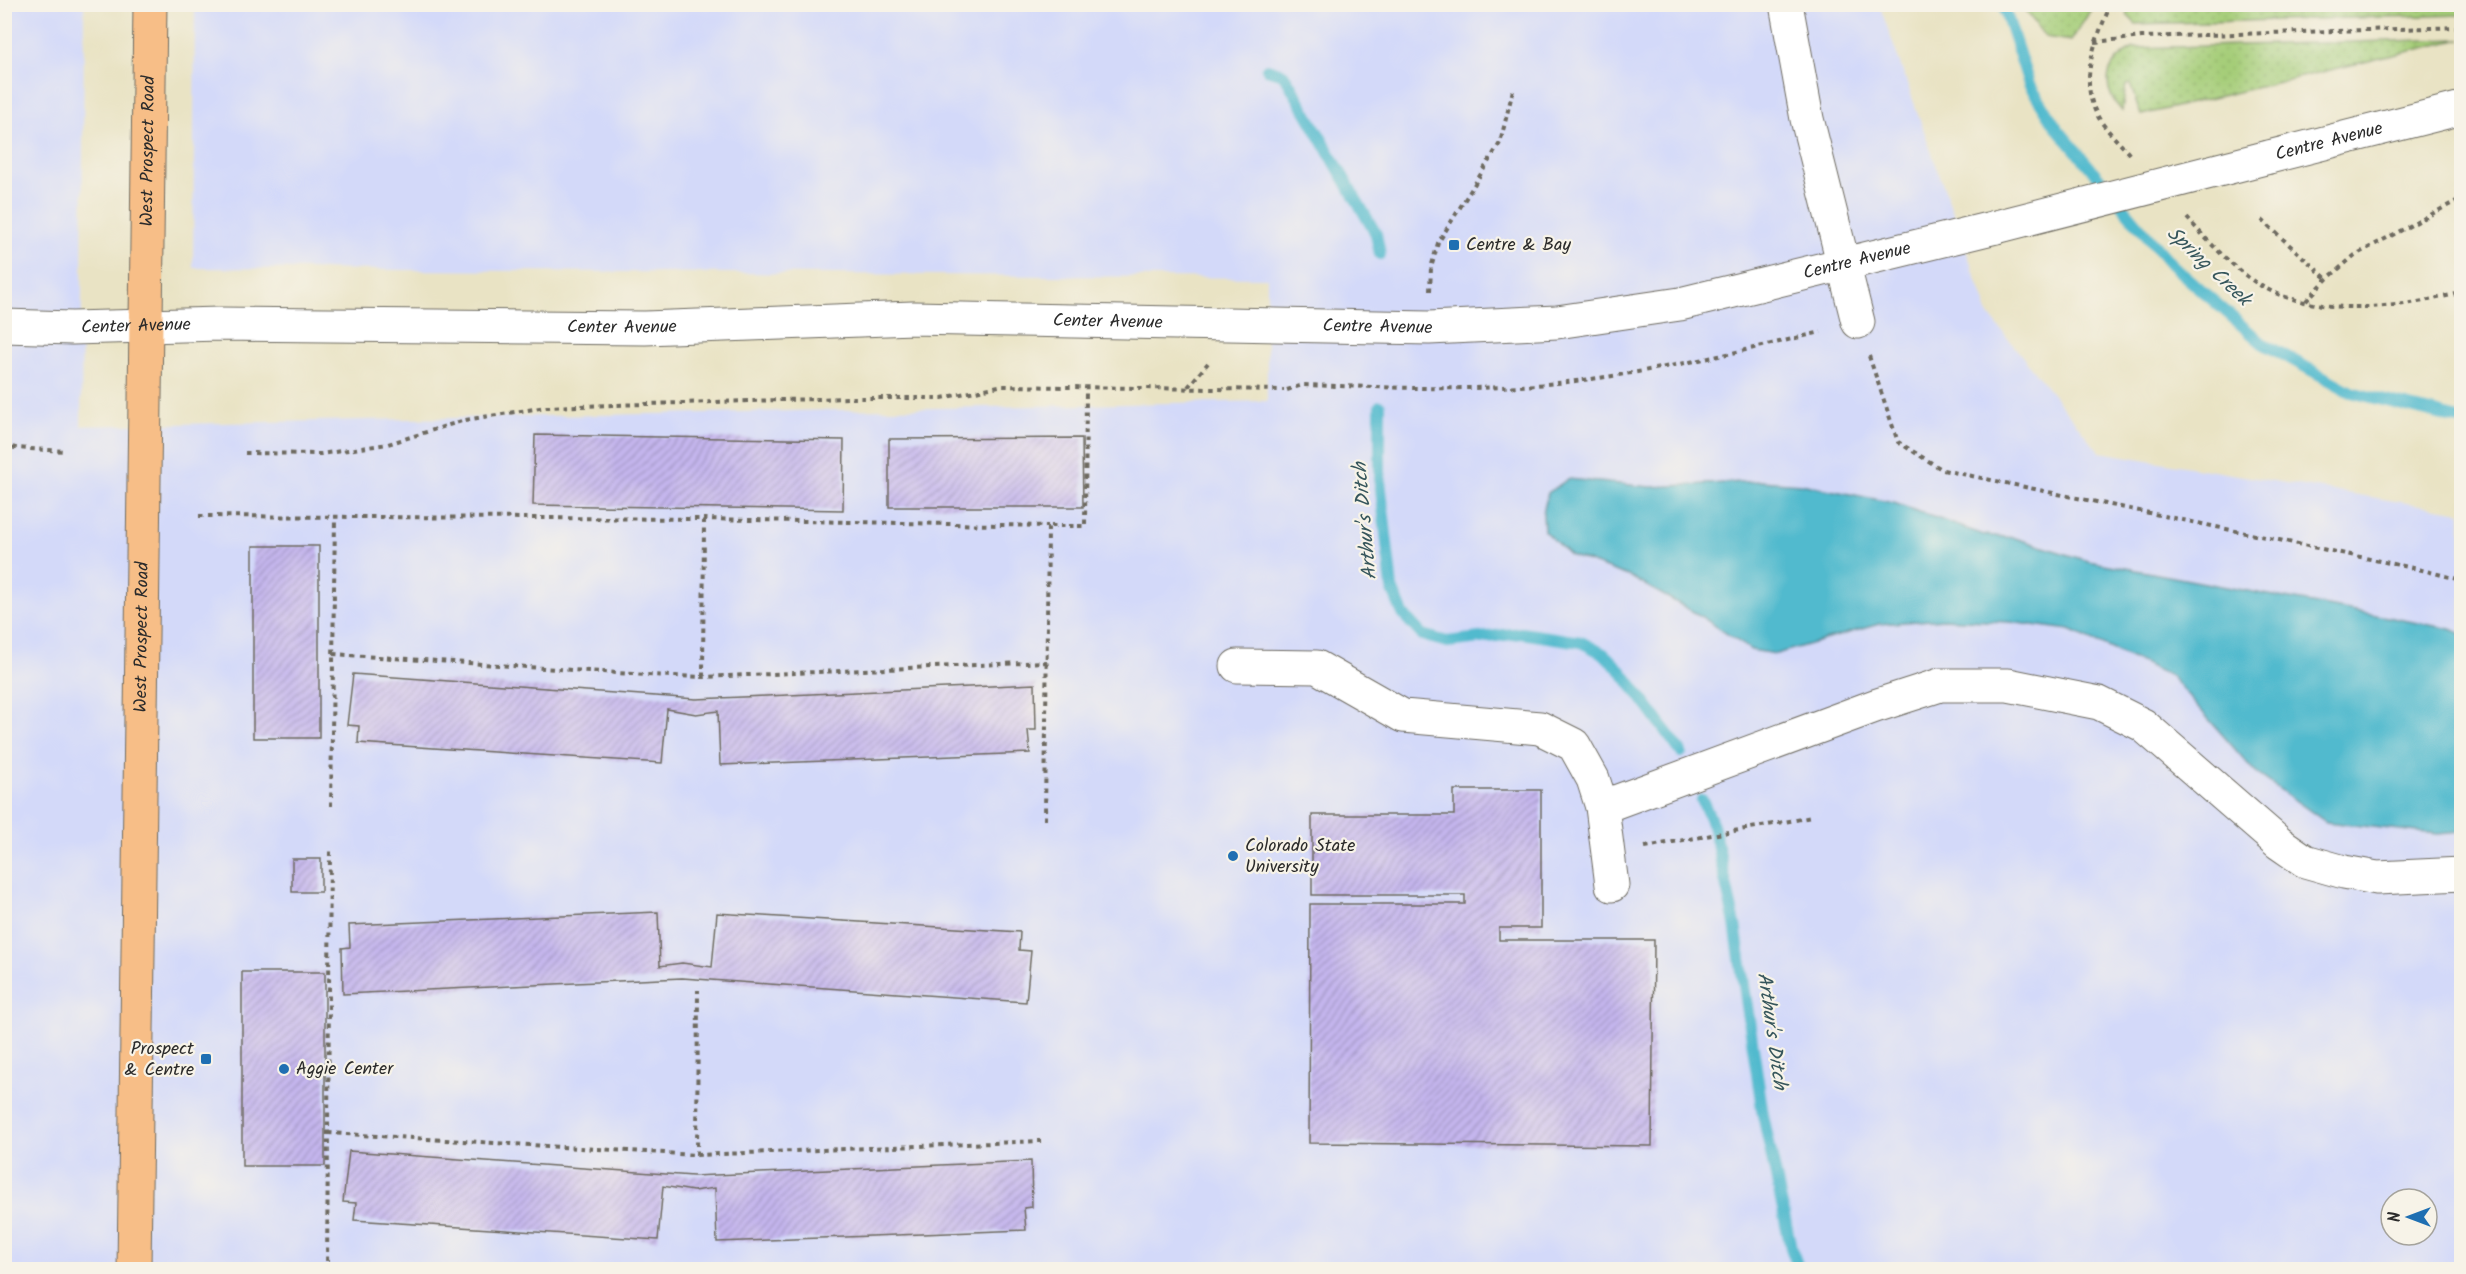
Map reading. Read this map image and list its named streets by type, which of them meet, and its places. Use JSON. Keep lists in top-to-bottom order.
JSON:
{
  "streets": {
    "main road": ["West Prospect Road"],
    "street": ["Centre Avenue", "Center Avenue"]
  },
  "crossings": [
    ["Centre Avenue", "Center Avenue"],
    ["West Prospect Road", "Center Avenue"]
  ],
  "water": ["Spring Creek", "Arthur's Ditch"],
  "places": {
    "transit": ["Centre & Bay", "Prospect & Centre"],
    "other": ["Colorado State University", "Aggie Center"]
  },
  "north": "left"
}
